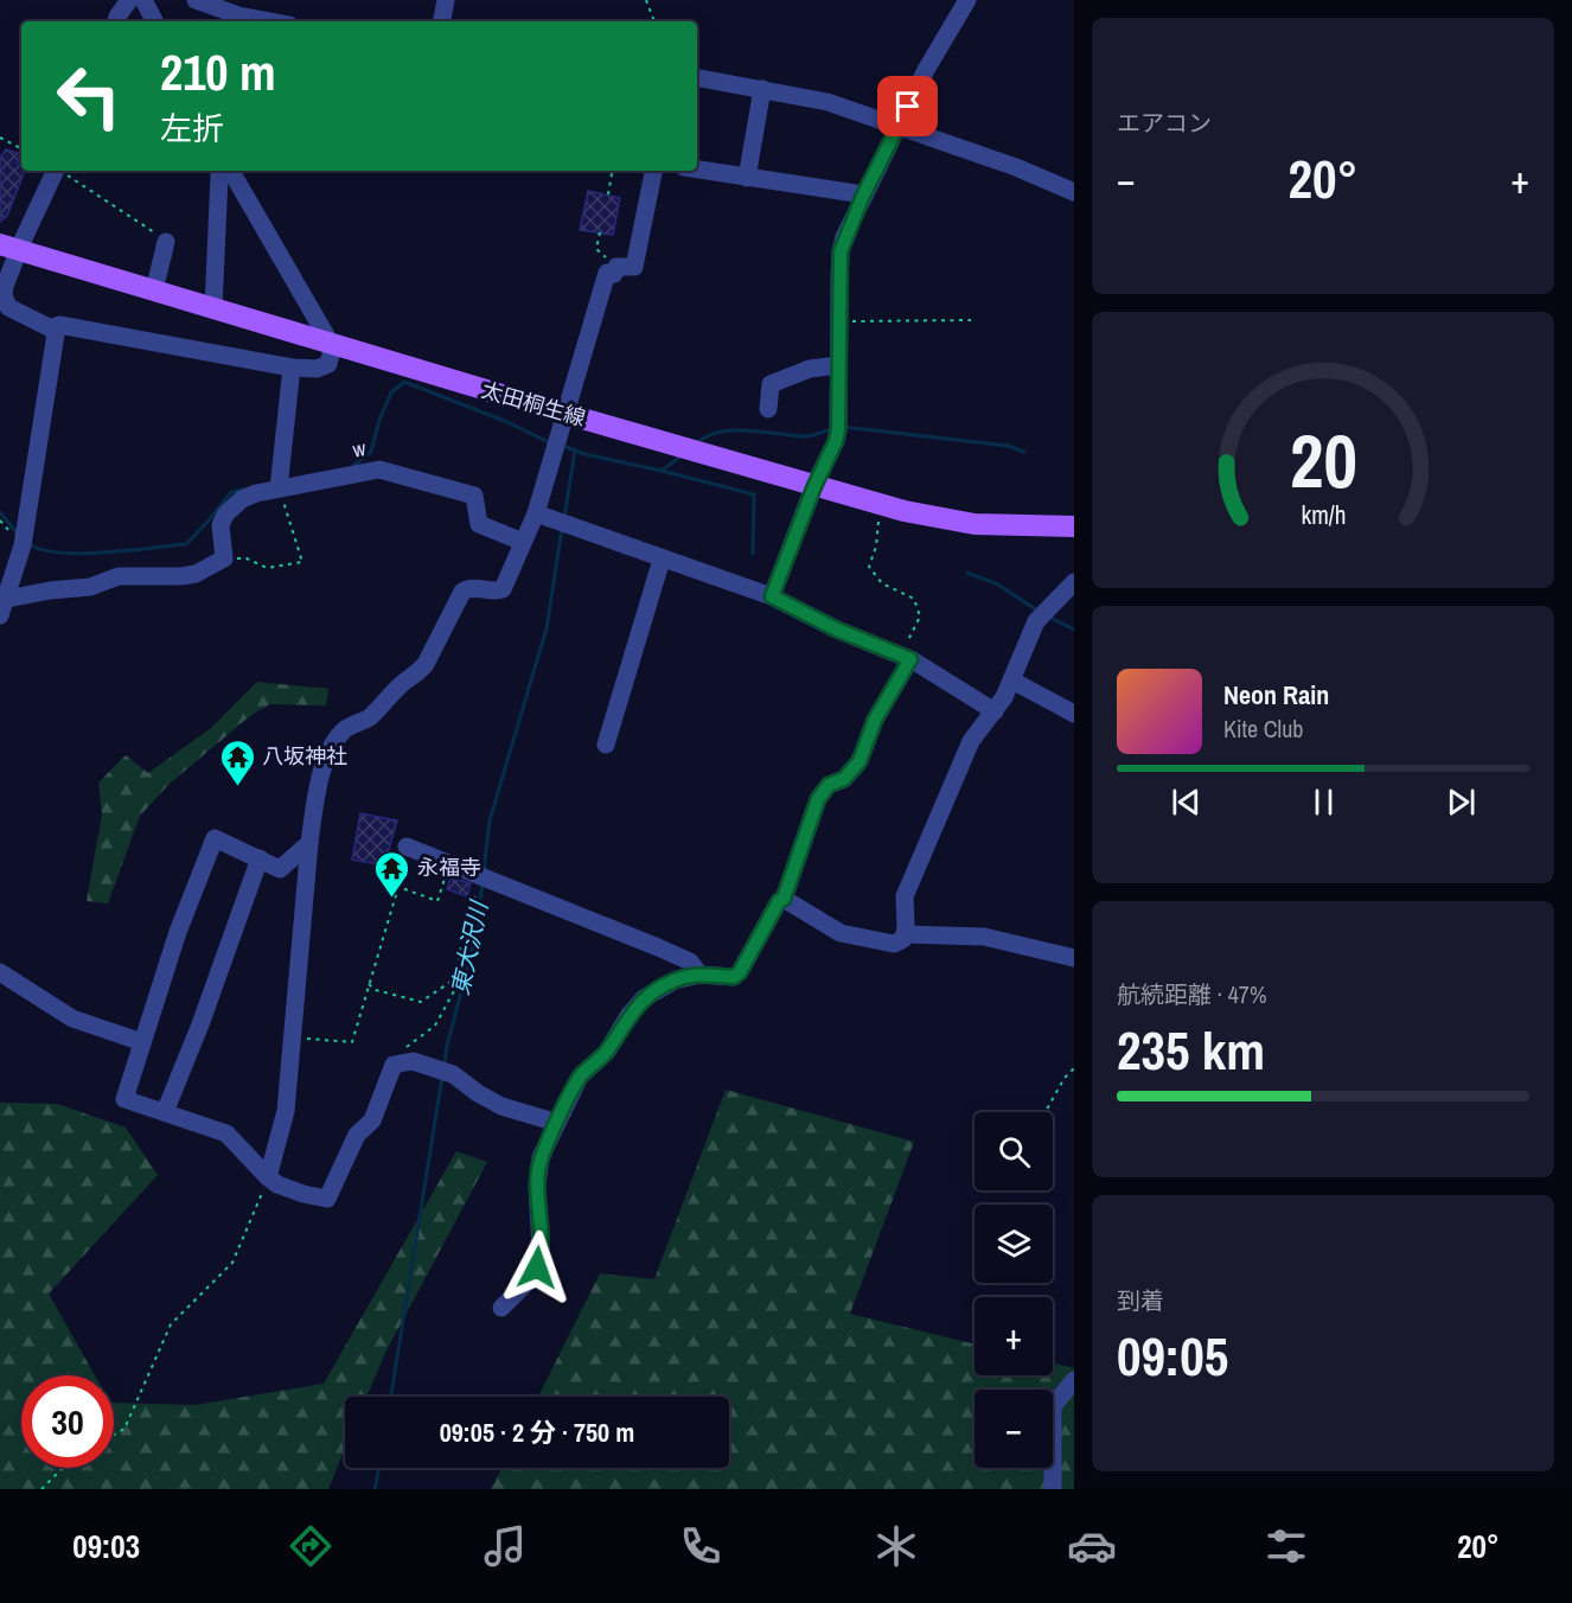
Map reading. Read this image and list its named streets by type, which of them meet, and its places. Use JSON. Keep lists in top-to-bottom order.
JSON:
{
  "streets": {
    "main road": ["太田桐生線"],
    "street": ["w"]
  },
  "water": ["東大沢川"],
  "places": {
    "temple": ["八坂神社", "永福寺"]
  },
  "page": {
    "tile": [
      "エアコン",
      ["航続距離 · 47%", "235 km"],
      ["到着", "09:05"]
    ],
    "turn": ["210 m", "左折"],
    "heat": ["−", "20°", "+"],
    "song": ["Neon Rain", "Kite Club"],
    "map_buttons": ["+", "−"],
    "limit": "30",
    "trip": "09:05 · 2 分 · 750 m",
    "tabs": ["09:03", "20°"],
    "gauge": ["20", "km/h"]
  }
}
